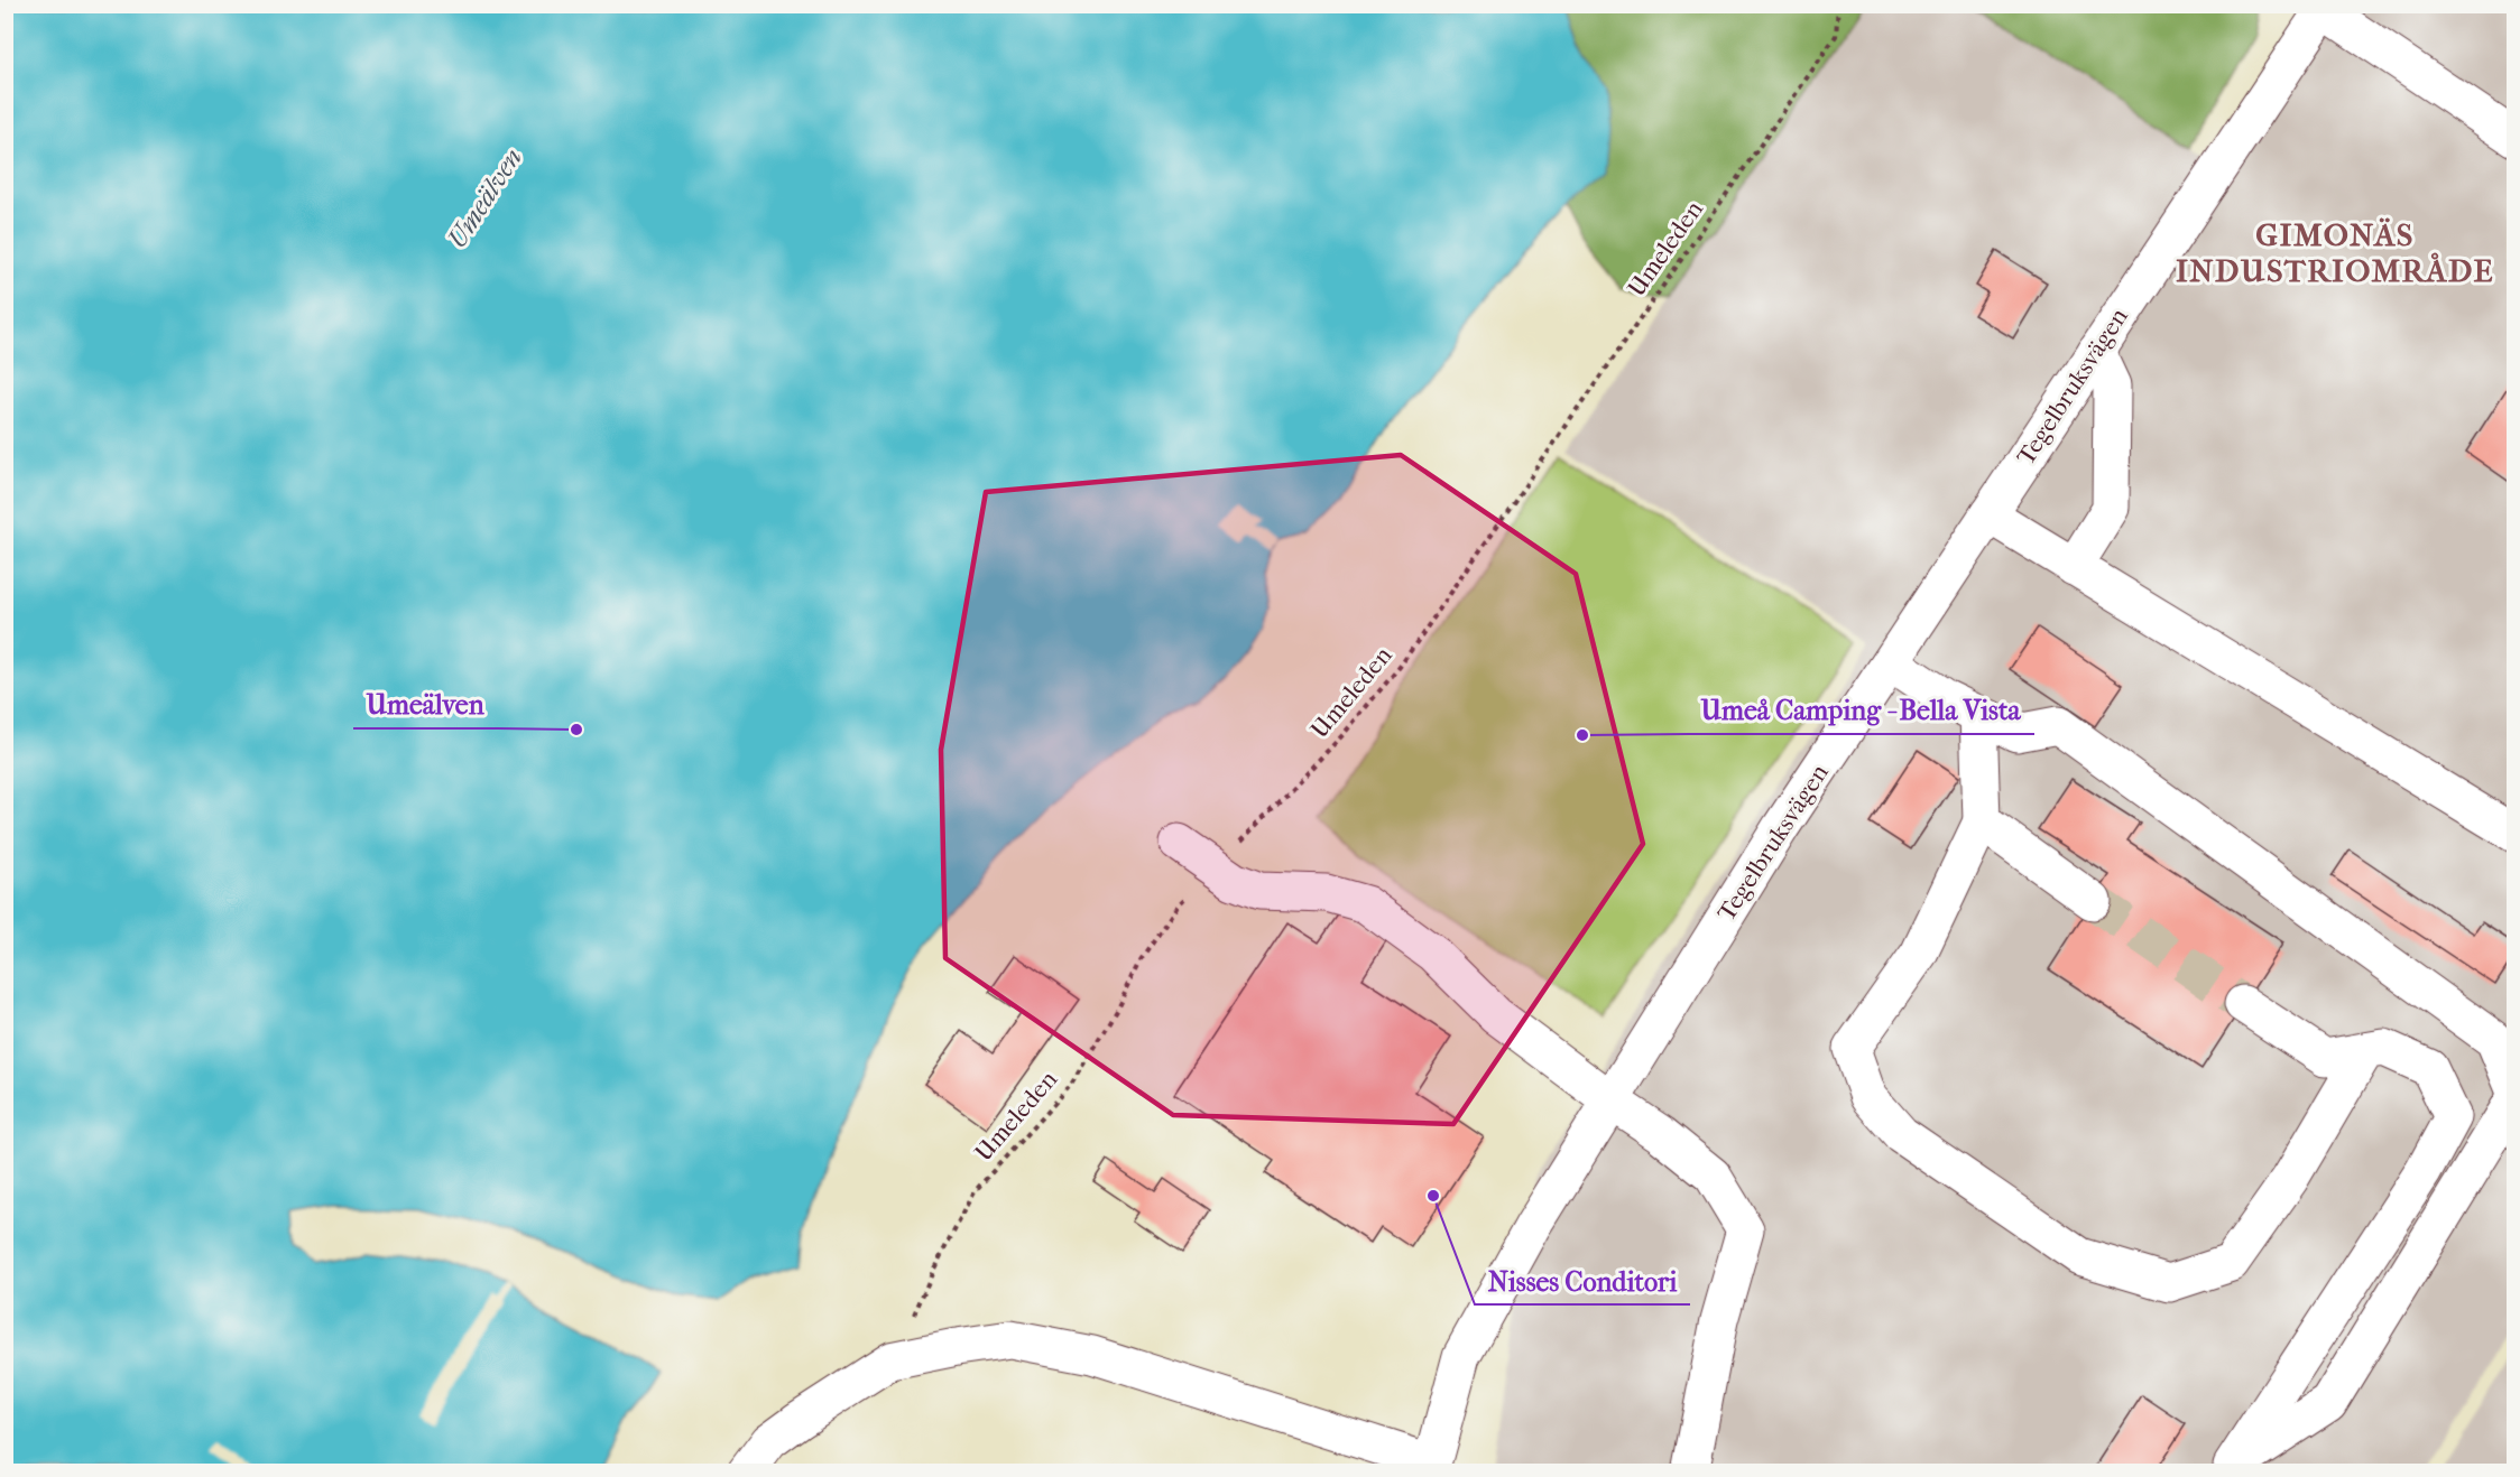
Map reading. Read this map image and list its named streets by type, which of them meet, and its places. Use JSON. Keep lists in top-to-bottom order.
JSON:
{
  "streets": {
    "street": ["Tegelbruksvägen"],
    "path": ["Umeleden"]
  },
  "districts": ["GIMONÄS INDUSTRIOMRÅDE"],
  "water": ["Umeälven"],
  "places": ["Umeälven", "Umeå Camping - Bella Vista", "Nisses Conditori"]
}
